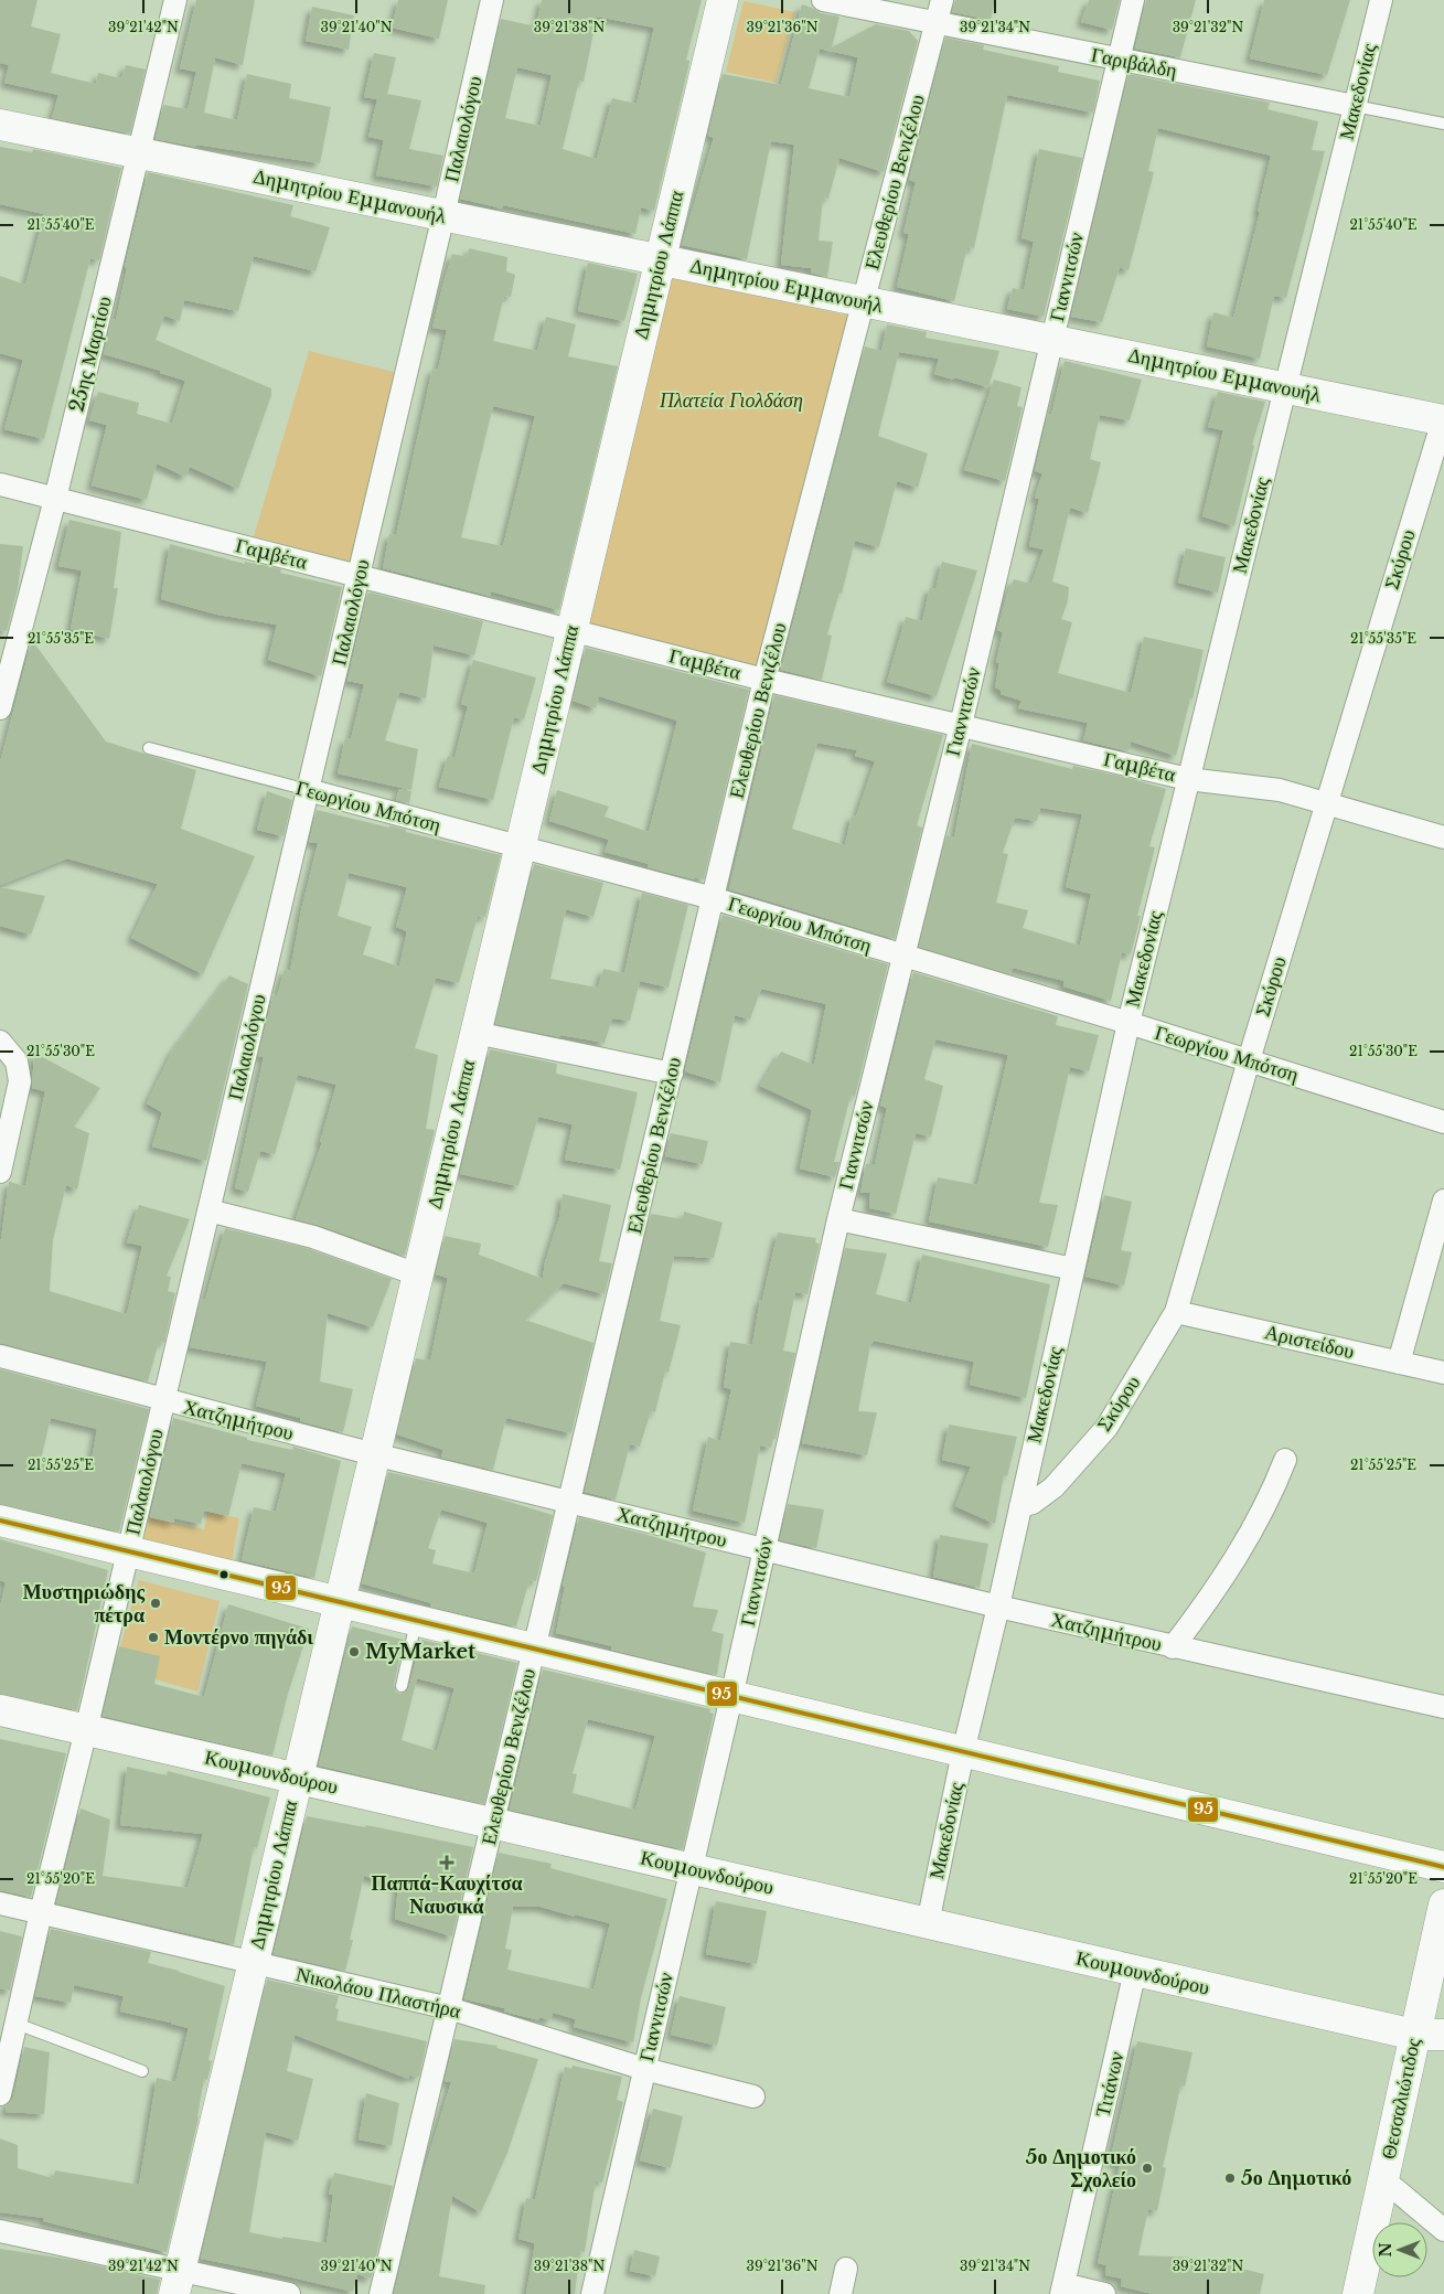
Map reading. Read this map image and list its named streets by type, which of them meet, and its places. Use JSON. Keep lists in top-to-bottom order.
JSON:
{
  "streets": {
    "street": [
      "Γαριβάλδη",
      "Μακεδονίας",
      "Παλαιολόγου",
      "Ελευθερίου Βενιζέλου",
      "Δημητρίου Εμμανουήλ",
      "Δημητρίου Λάππα",
      "Γιαννιτσών",
      "25ης Μαρτίου",
      "Γαμβέτα",
      "Σκύρου",
      "Γεωργίου Μπότση",
      "Αριστείδου",
      "Χατζημήτρου",
      "Κουμουνδούρου",
      "Νικολάου Πλαστήρα",
      "Τιτάνων",
      "Θεσσαλιώτιδος"
    ]
  },
  "crossings": [
    ["Γαριβάλδη", "Μακεδονίας"],
    ["Γαριβάλδη", "Ελευθερίου Βενιζέλου"],
    ["Γαριβάλδη", "Γιαννιτσών"],
    ["Μακεδονίας", "Δημητρίου Εμμανουήλ"],
    ["Μακεδονίας", "Γαμβέτα"],
    ["Μακεδονίας", "Σκύρου"],
    ["Μακεδονίας", "Γεωργίου Μπότση"],
    ["Μακεδονίας", "Χατζημήτρου"],
    ["Μακεδονίας", "Κουμουνδούρου"],
    ["Παλαιολόγου", "Δημητρίου Εμμανουήλ"],
    ["Παλαιολόγου", "Γαμβέτα"],
    ["Παλαιολόγου", "Γεωργίου Μπότση"],
    ["Παλαιολόγου", "Χατζημήτρου"],
    ["Παλαιολόγου", "Κουμουνδούρου"],
    ["Παλαιολόγου", "Νικολάου Πλαστήρα"],
    ["Ελευθερίου Βενιζέλου", "Δημητρίου Εμμανουήλ"],
    ["Ελευθερίου Βενιζέλου", "Γαμβέτα"],
    ["Ελευθερίου Βενιζέλου", "Γεωργίου Μπότση"],
    ["Ελευθερίου Βενιζέλου", "Χατζημήτρου"],
    ["Ελευθερίου Βενιζέλου", "Κουμουνδούρου"],
    ["Ελευθερίου Βενιζέλου", "Νικολάου Πλαστήρα"],
    ["Δημητρίου Εμμανουήλ", "Δημητρίου Λάππα"],
    ["Δημητρίου Εμμανουήλ", "Γιαννιτσών"],
    ["Δημητρίου Εμμανουήλ", "25ης Μαρτίου"],
    ["Δημητρίου Εμμανουήλ", "Σκύρου"],
    ["Δημητρίου Λάππα", "Γαμβέτα"],
    ["Δημητρίου Λάππα", "Γεωργίου Μπότση"],
    ["Δημητρίου Λάππα", "Χατζημήτρου"],
    ["Δημητρίου Λάππα", "Κουμουνδούρου"],
    ["Δημητρίου Λάππα", "Νικολάου Πλαστήρα"],
    ["Γιαννιτσών", "Γαμβέτα"],
    ["Γιαννιτσών", "Γεωργίου Μπότση"],
    ["Γιαννιτσών", "Χατζημήτρου"],
    ["Γιαννιτσών", "Κουμουνδούρου"],
    ["Γιαννιτσών", "Νικολάου Πλαστήρα"],
    ["25ης Μαρτίου", "Γαμβέτα"],
    ["Γαμβέτα", "Σκύρου"],
    ["Σκύρου", "Γεωργίου Μπότση"],
    ["Σκύρου", "Αριστείδου"],
    ["Κουμουνδούρου", "Τιτάνων"],
    ["Κουμουνδούρου", "Θεσσαλιώτιδος"]
  ],
  "parks": ["Πλατεία Γιολδάση"],
  "places": {
    "other": [
      "Μυστηριώδης πέτρα",
      "Μοντέρνο πηγάδι",
      "MyMarket",
      "5ο Δημοτικό Σχολείο",
      "5ο Δημοτικό"
    ],
    "health": ["Παππά-Καυχίτσα Ναυσικά"]
  },
  "lines": ["transit line 95"],
  "north": "left",
  "coordinates": [
    "39°21'42\"N",
    "39°21'40\"N",
    "39°21'38\"N",
    "39°21'36\"N",
    "39°21'34\"N",
    "39°21'32\"N",
    "21°55'40\"E",
    "21°55'35\"E",
    "21°55'30\"E",
    "21°55'25\"E",
    "21°55'20\"E"
  ]
}
